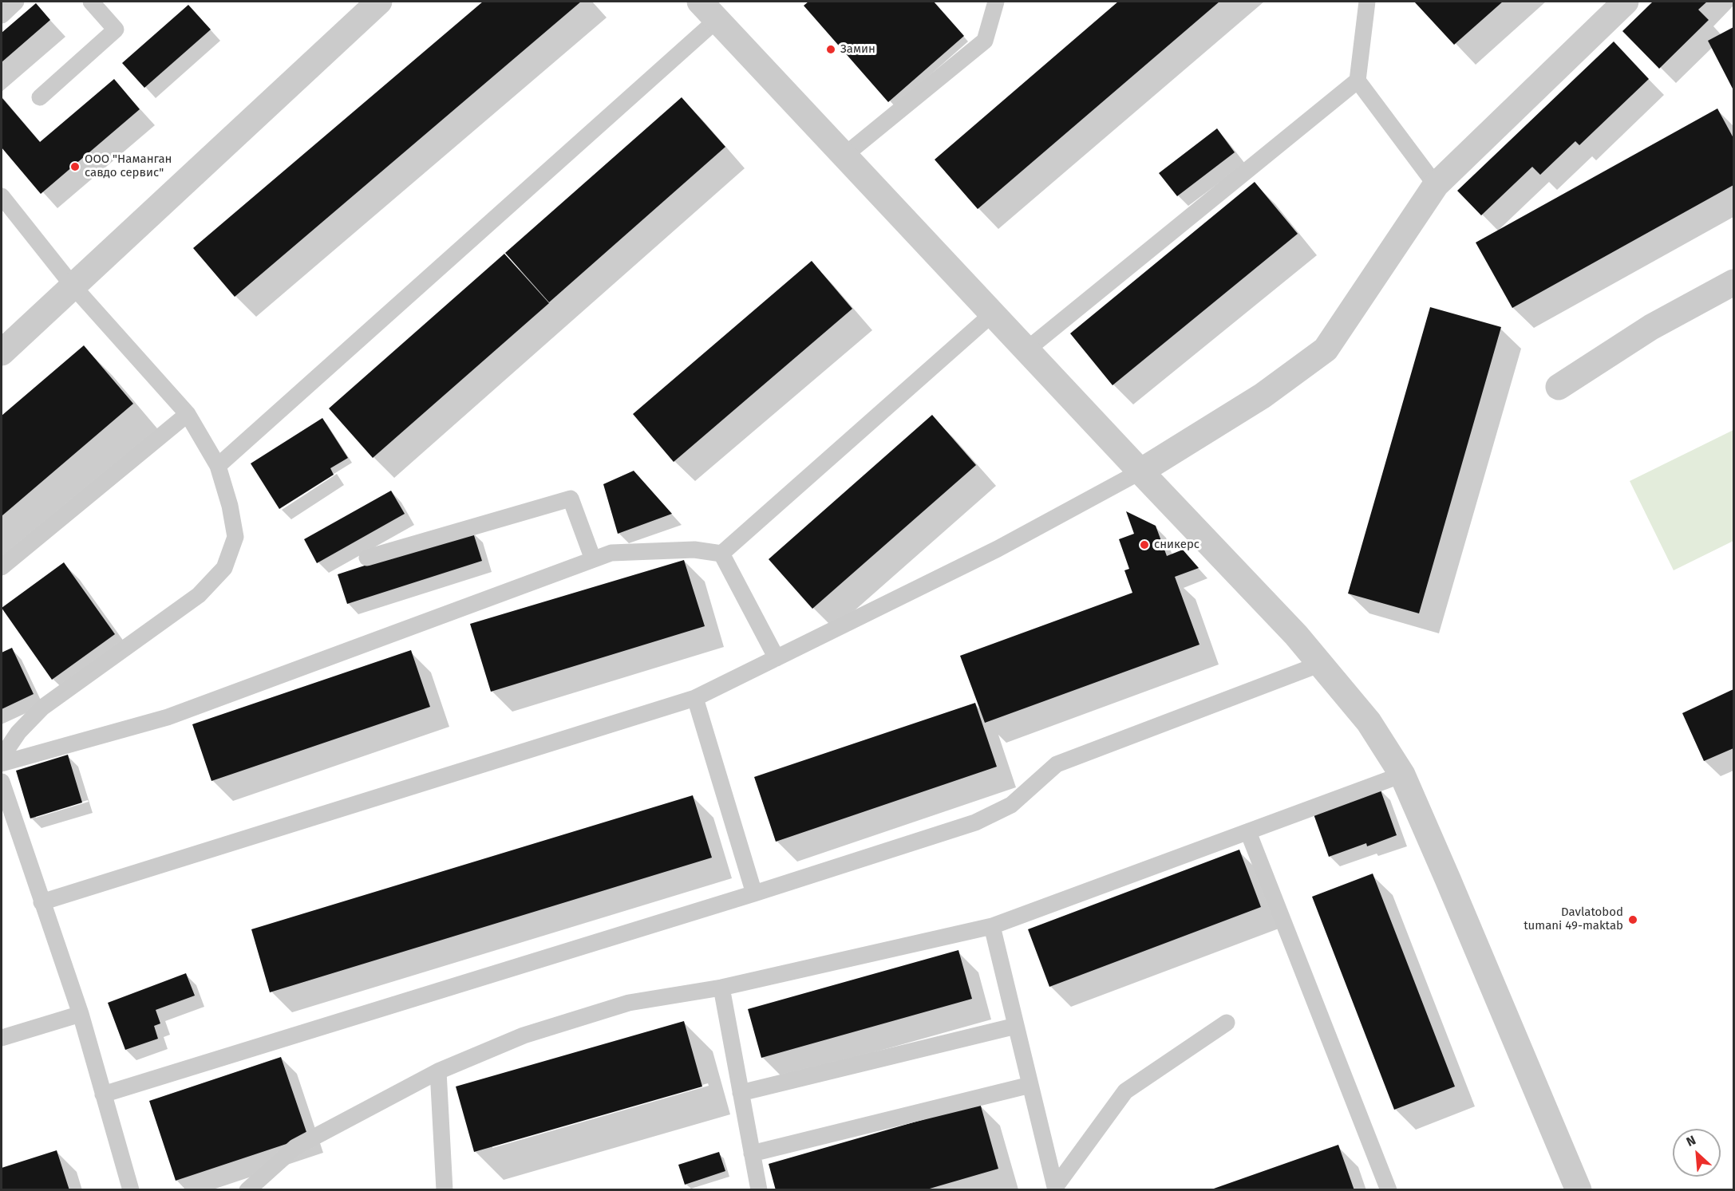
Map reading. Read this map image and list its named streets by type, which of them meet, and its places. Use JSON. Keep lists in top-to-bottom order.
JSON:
{
  "places": [
    "Замин",
    "ООО \"Наманган савдо сервис\"",
    "сникерс",
    "Davlatobod tumani 49-maktab"
  ],
  "north": "top left"
}
